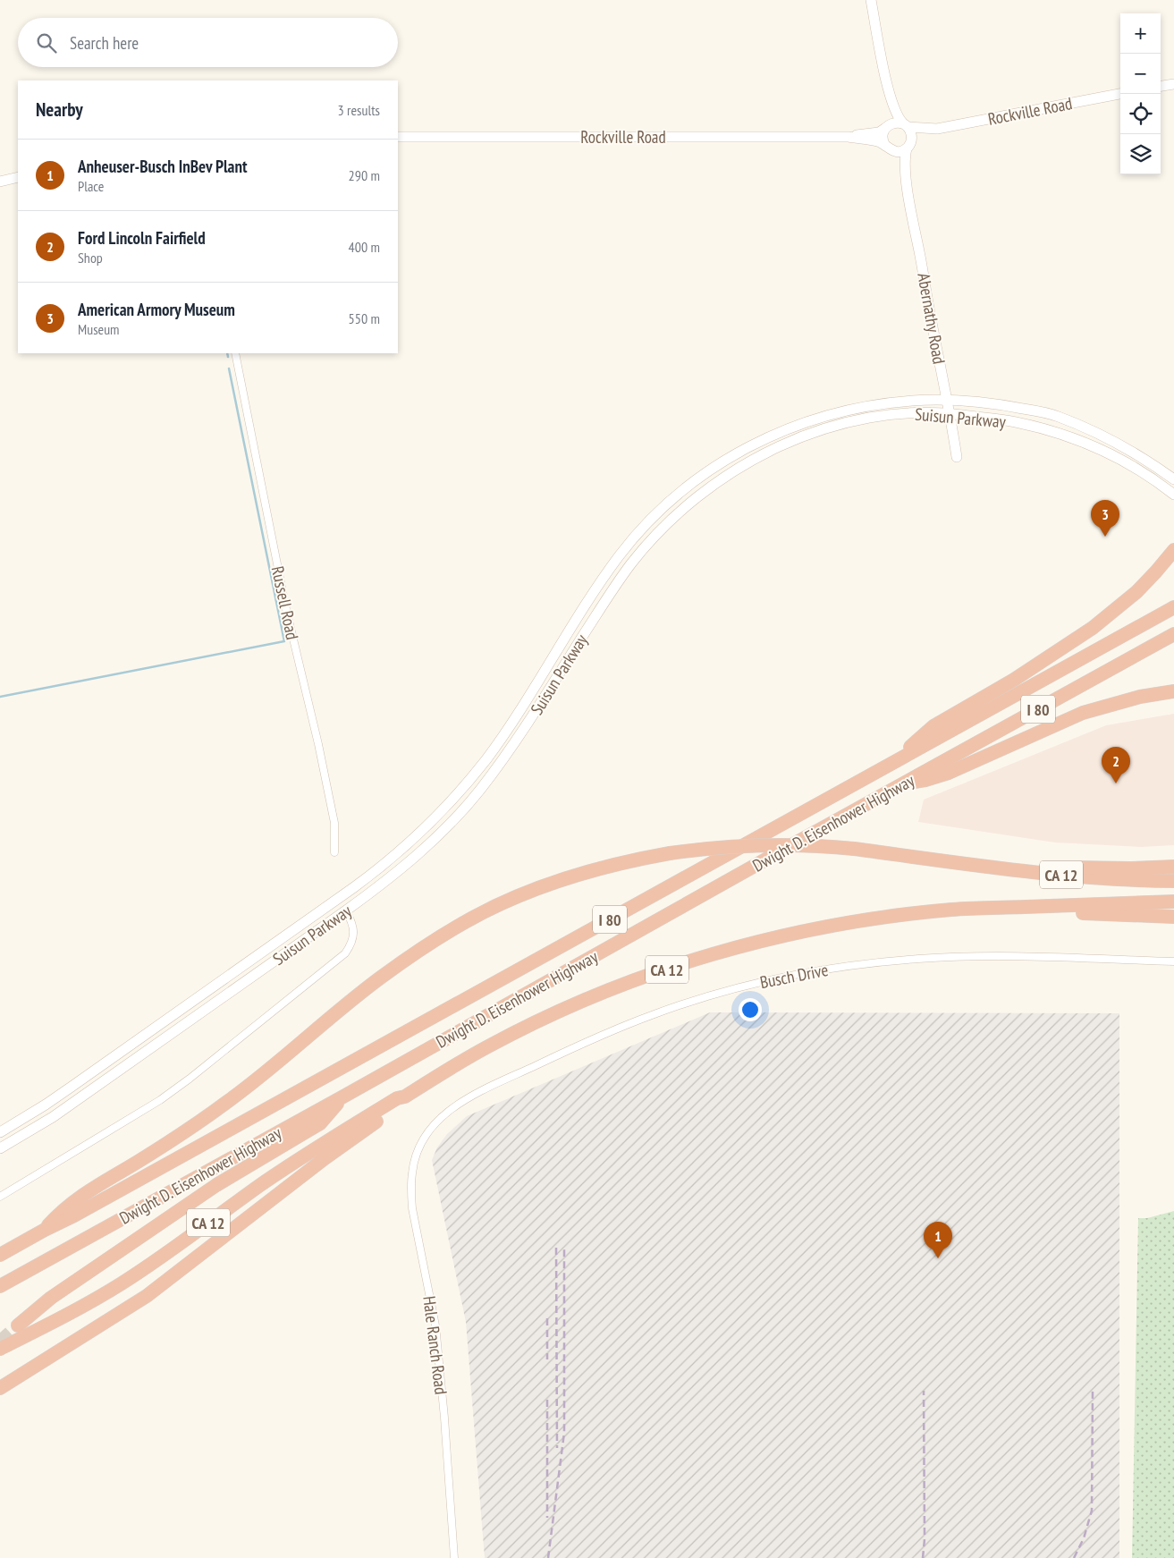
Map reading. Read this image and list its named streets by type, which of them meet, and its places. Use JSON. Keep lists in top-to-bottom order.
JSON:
{
  "streets": {
    "highway": ["I 80", "Dwight D. Eisenhower Highway", "CA 12"],
    "main road": ["Rockville Road", "Abernathy Road", "Suisun Parkway"],
    "street": ["Russell Road", "Busch Drive", "Hale Ranch Road"]
  },
  "crossings": [
    ["Rockville Road", "Abernathy Road"],
    ["Abernathy Road", "Suisun Parkway"],
    ["Dwight D. Eisenhower Highway", "CA 12"],
    ["Busch Drive", "Hale Ranch Road"]
  ],
  "page": {
    "map_buttons": ["+", "−"],
    "search": "Search here",
    "heading": ["Nearby", "3 results"],
    "list": [
      {
        "mark": "1",
        "name": "Anheuser-Busch InBev Plant",
        "note": "Place",
        "value": "290 m"
      },
      {
        "mark": "2",
        "name": "Ford Lincoln Fairfield",
        "note": "Shop",
        "value": "400 m"
      },
      {
        "mark": "3",
        "name": "American Armory Museum",
        "note": "Museum",
        "value": "550 m"
      }
    ],
    "pins": ["3", "2", "1"]
  }
}
